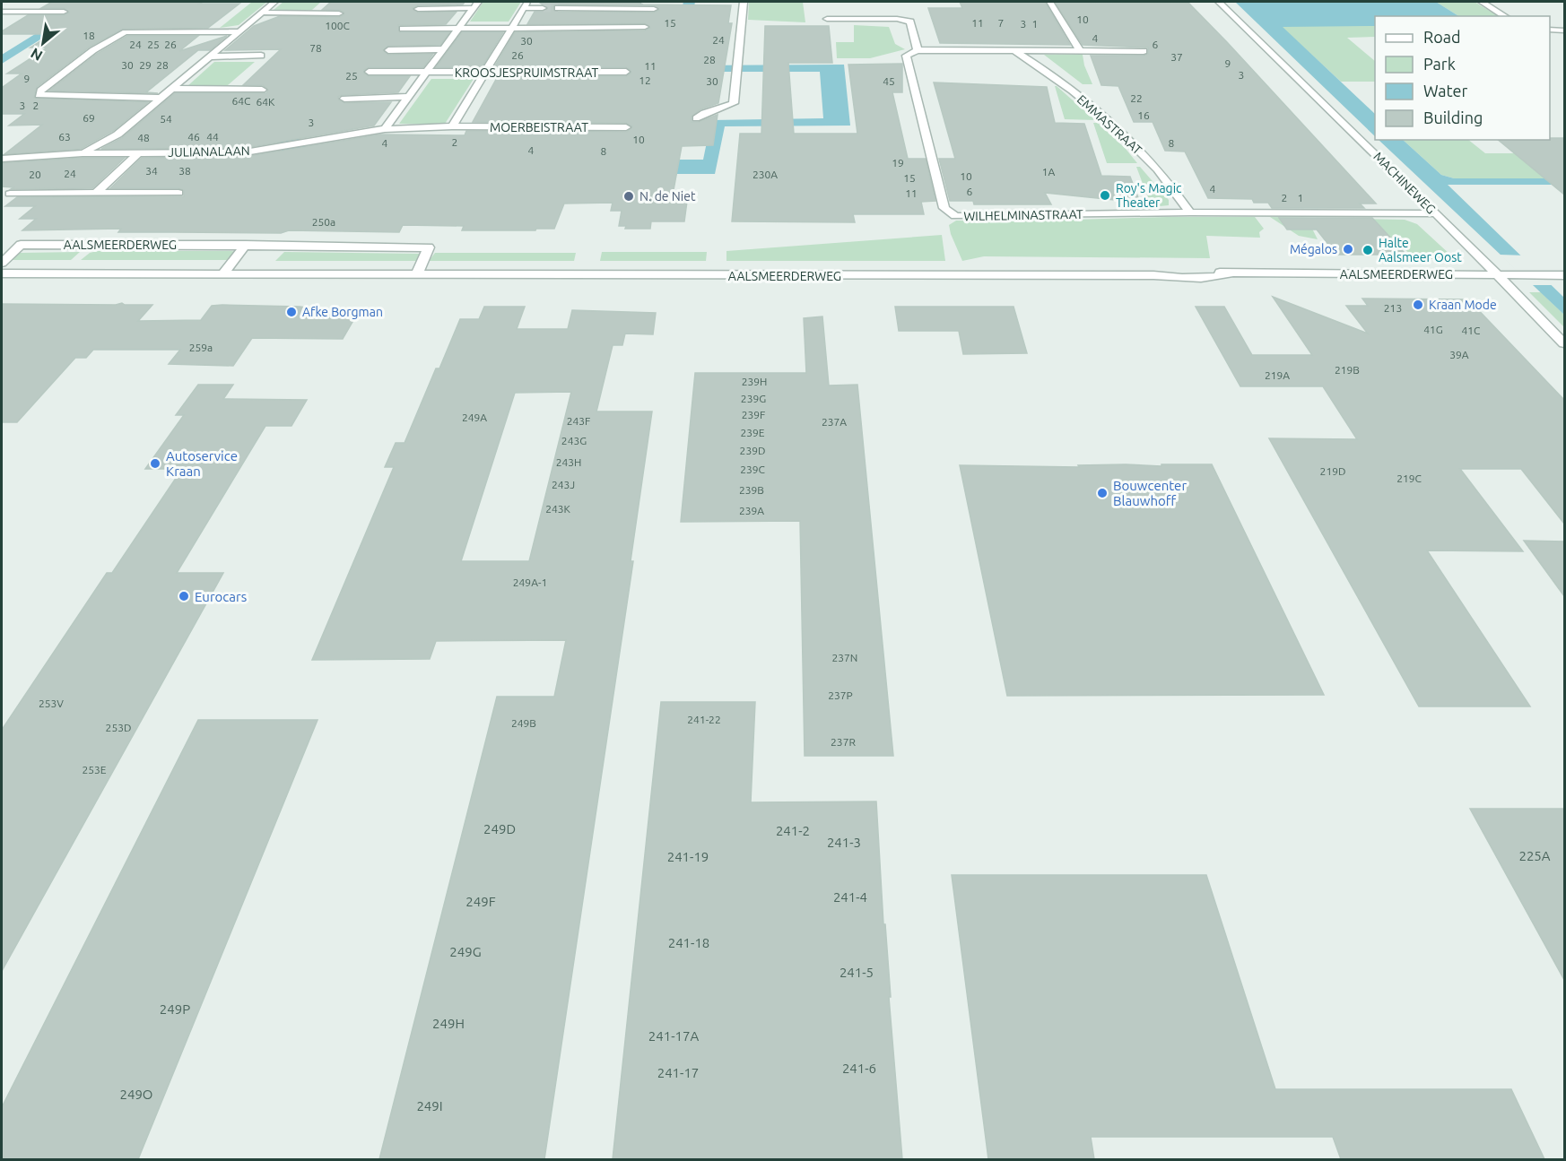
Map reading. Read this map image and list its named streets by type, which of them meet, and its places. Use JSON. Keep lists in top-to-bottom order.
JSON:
{
  "streets": {
    "street": [
      "KROOSJESPRUIMSTRAAT",
      "EMMASTRAAT",
      "MOERBEISTRAAT",
      "JULIANALAAN",
      "MACHINEWEG",
      "WILHELMINASTRAAT",
      "AALSMEERDERWEG"
    ]
  },
  "crossings": [
    ["EMMASTRAAT", "WILHELMINASTRAAT"],
    ["MOERBEISTRAAT", "JULIANALAAN"],
    ["MACHINEWEG", "WILHELMINASTRAAT"],
    ["MACHINEWEG", "AALSMEERDERWEG"]
  ],
  "places": [
    "Roy's Magic Theater",
    "N. de Niet",
    "Mégalos",
    "Halte Aalsmeer Oost",
    "Kraan Mode",
    "Afke Borgman",
    "Autoservice Kraan",
    "Bouwcenter Blauwhoff",
    "Eurocars"
  ],
  "house_numbers": [
    "10",
    "15",
    "11",
    "7",
    "3",
    "1",
    "100C",
    "18",
    "4",
    "24",
    "30",
    "24",
    "25",
    "26",
    "6",
    "78",
    "26",
    "37",
    "28",
    "9",
    "30",
    "29",
    "28",
    "11",
    "3",
    "25",
    "9",
    "12",
    "30",
    "45",
    "22",
    "64C",
    "64K",
    "3",
    "2",
    "16",
    "69",
    "54",
    "3",
    "63",
    "46",
    "44",
    "48",
    "10",
    "2",
    "4",
    "8",
    "4",
    "8",
    "19",
    "34",
    "38",
    "1A",
    "24",
    "20",
    "230A",
    "10",
    "15",
    "4",
    "6",
    "11",
    "2",
    "1",
    "250a",
    "213",
    "41G",
    "41C",
    "259a",
    "39A",
    "219B",
    "219A",
    "239H",
    "239G",
    "239F",
    "249A",
    "243F",
    "237A",
    "239E",
    "243G",
    "239D",
    "243H",
    "239C",
    "219D",
    "219C",
    "243J",
    "239B",
    "243K",
    "239A",
    "249A-1",
    "237N",
    "237P",
    "253V",
    "241-22",
    "249B",
    "253D",
    "237R",
    "253E",
    "249D",
    "241-2",
    "241-3",
    "225A",
    "241-19",
    "241-4",
    "249F",
    "241-18",
    "249G",
    "241-5",
    "249P",
    "249H",
    "241-17A",
    "241-6",
    "241-17",
    "249O",
    "249I"
  ],
  "legend": [
    "Road",
    "Park",
    "Water",
    "Building"
  ],
  "north": "bottom left"
}
